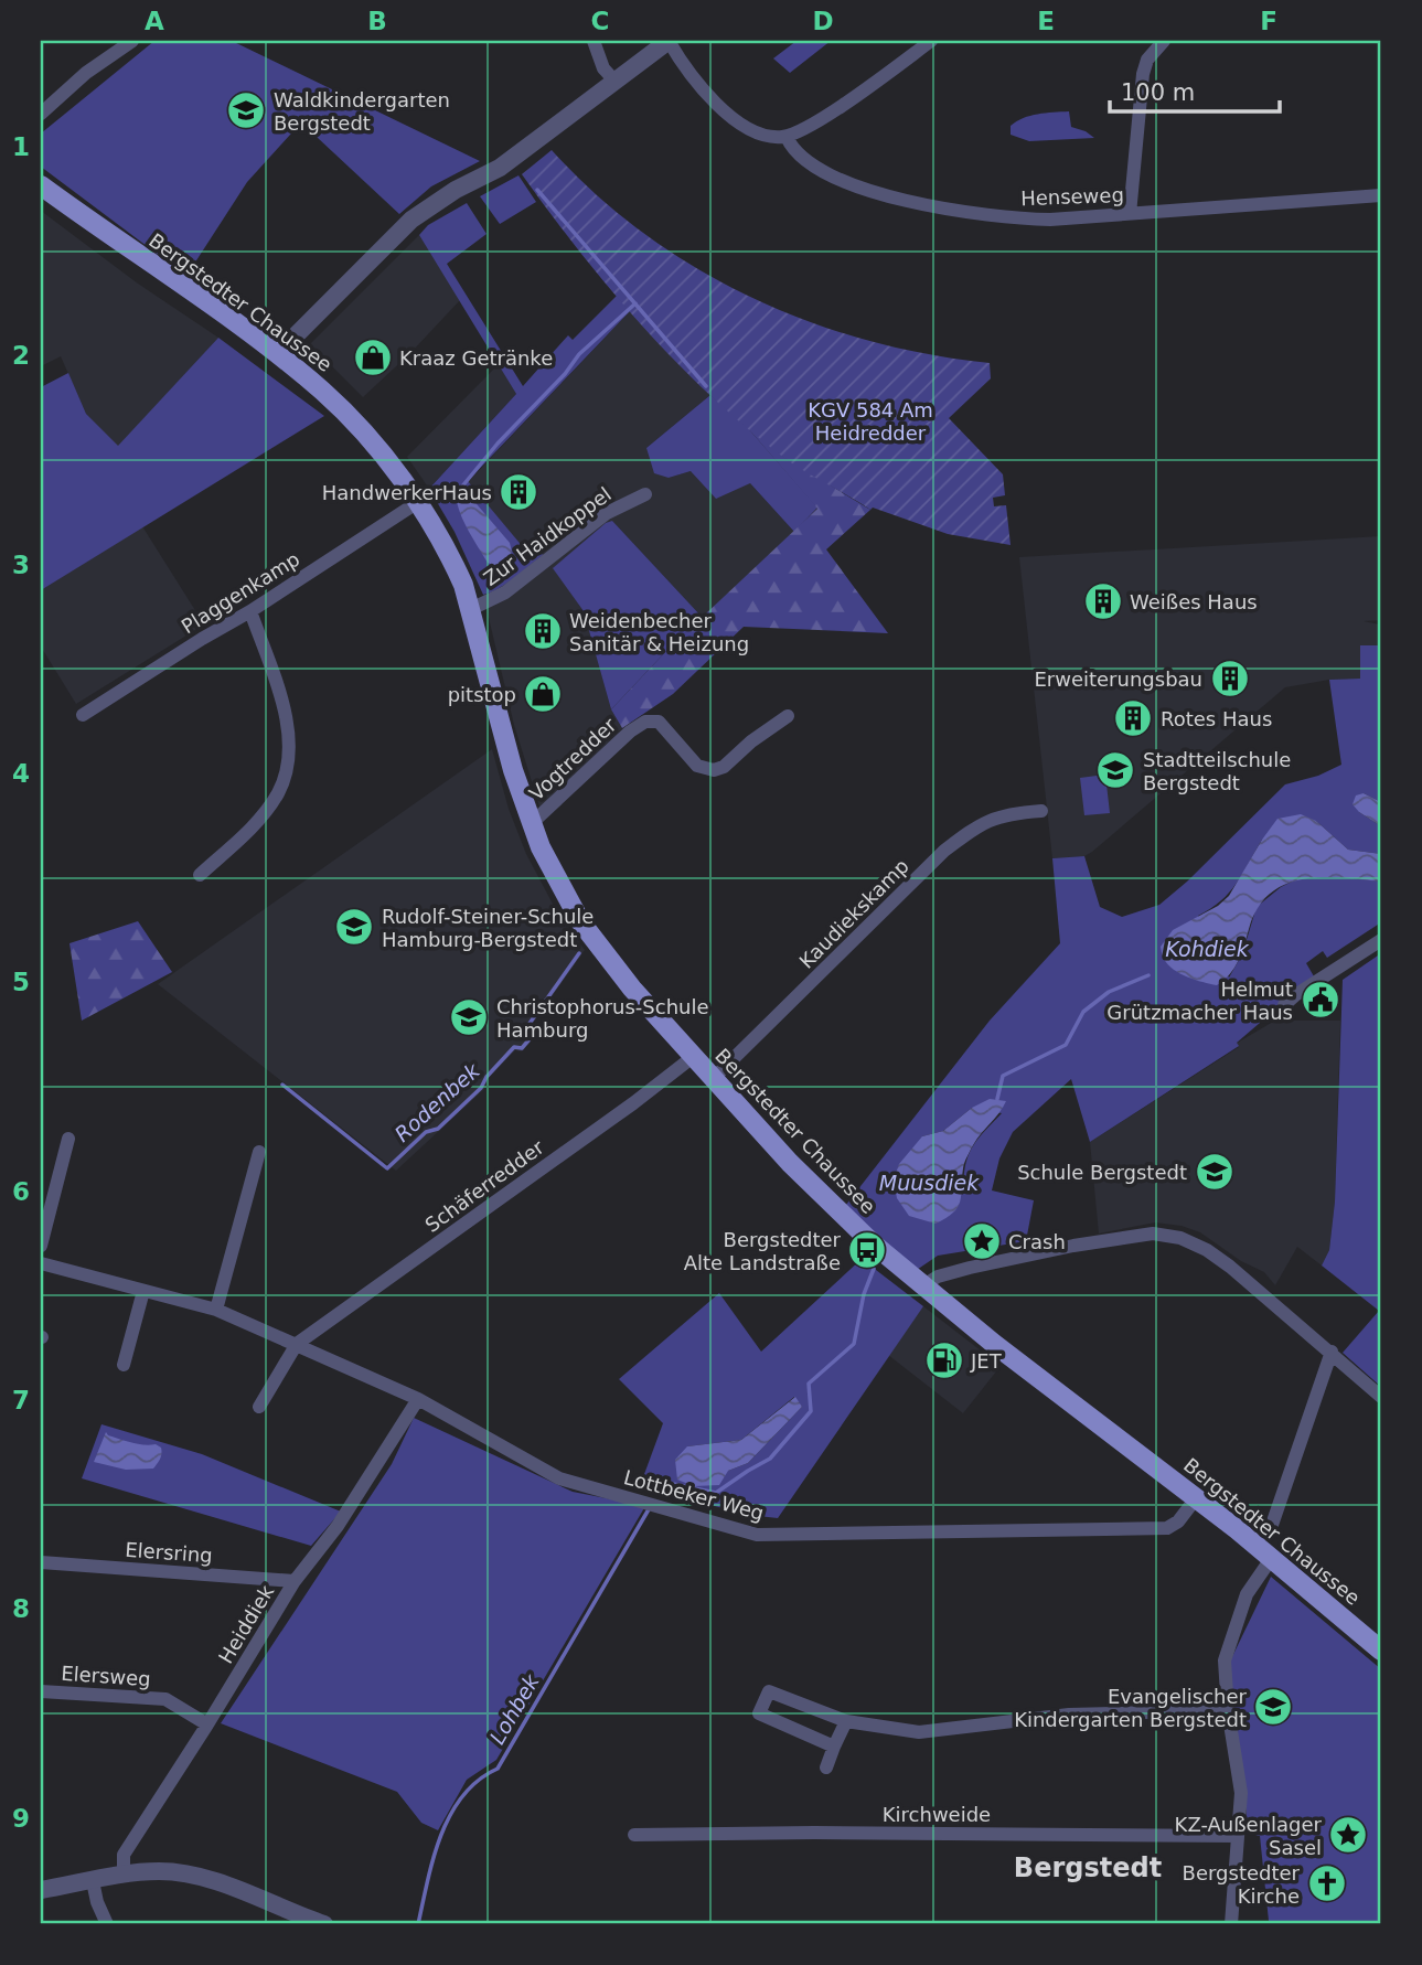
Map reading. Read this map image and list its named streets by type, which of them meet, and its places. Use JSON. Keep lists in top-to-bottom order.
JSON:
{
  "streets": {
    "main road": ["Bergstedter Chaussee"],
    "street": [
      "Henseweg",
      "Zur Haidkoppel",
      "Plaggenkamp",
      "Vogtredder",
      "Kaudiekskamp",
      "Schäferredder",
      "Lottbeker Weg",
      "Elersring",
      "Heiddiek",
      "Elersweg",
      "Kirchweide"
    ]
  },
  "crossings": [
    ["Bergstedter Chaussee", "Zur Haidkoppel"],
    ["Bergstedter Chaussee", "Plaggenkamp"],
    ["Bergstedter Chaussee", "Vogtredder"],
    ["Bergstedter Chaussee", "Kaudiekskamp"],
    ["Bergstedter Chaussee", "Schäferredder"],
    ["Bergstedter Chaussee", "Lottbeker Weg"],
    ["Schäferredder", "Lottbeker Weg"],
    ["Lottbeker Weg", "Heiddiek"],
    ["Elersring", "Heiddiek"],
    ["Heiddiek", "Elersweg"]
  ],
  "districts": ["Bergstedt"],
  "water": [
    "Kohdiek",
    "Rodenbek",
    "Muusdiek",
    "Lohbek"
  ],
  "parks": ["KGV 584 Am Heidredder"],
  "places": {
    "school or university": [
      "Waldkindergarten Bergstedt",
      "Stadtteilschule Bergstedt",
      "Rudolf-Steiner-Schule Hamburg-Bergstedt",
      "Christophorus-Schule Hamburg",
      "Schule Bergstedt",
      "Evangelischer Kindergarten Bergstedt"
    ],
    "shop": ["Kraaz Getränke", "pitstop"],
    "building": [
      "HandwerkerHaus",
      "Weißes Haus",
      "Weidenbecher Sanitär & Heizung",
      "Erweiterungsbau",
      "Rotes Haus"
    ],
    "public building": ["Helmut Grützmacher Haus"],
    "place": ["Crash", "KZ-Außenlager Sasel"],
    "bus stop": ["Bergstedter Alte Landstraße"],
    "fuel station": ["JET"],
    "church": ["Bergstedter Kirche"]
  },
  "scale_bar": "100 m",
  "grid": {
    "columns": [
      "A",
      "B",
      "C",
      "D",
      "E",
      "F"
    ],
    "rows": [
      "1",
      "2",
      "3",
      "4",
      "5",
      "6",
      "7",
      "8",
      "9"
    ]
  }
}
